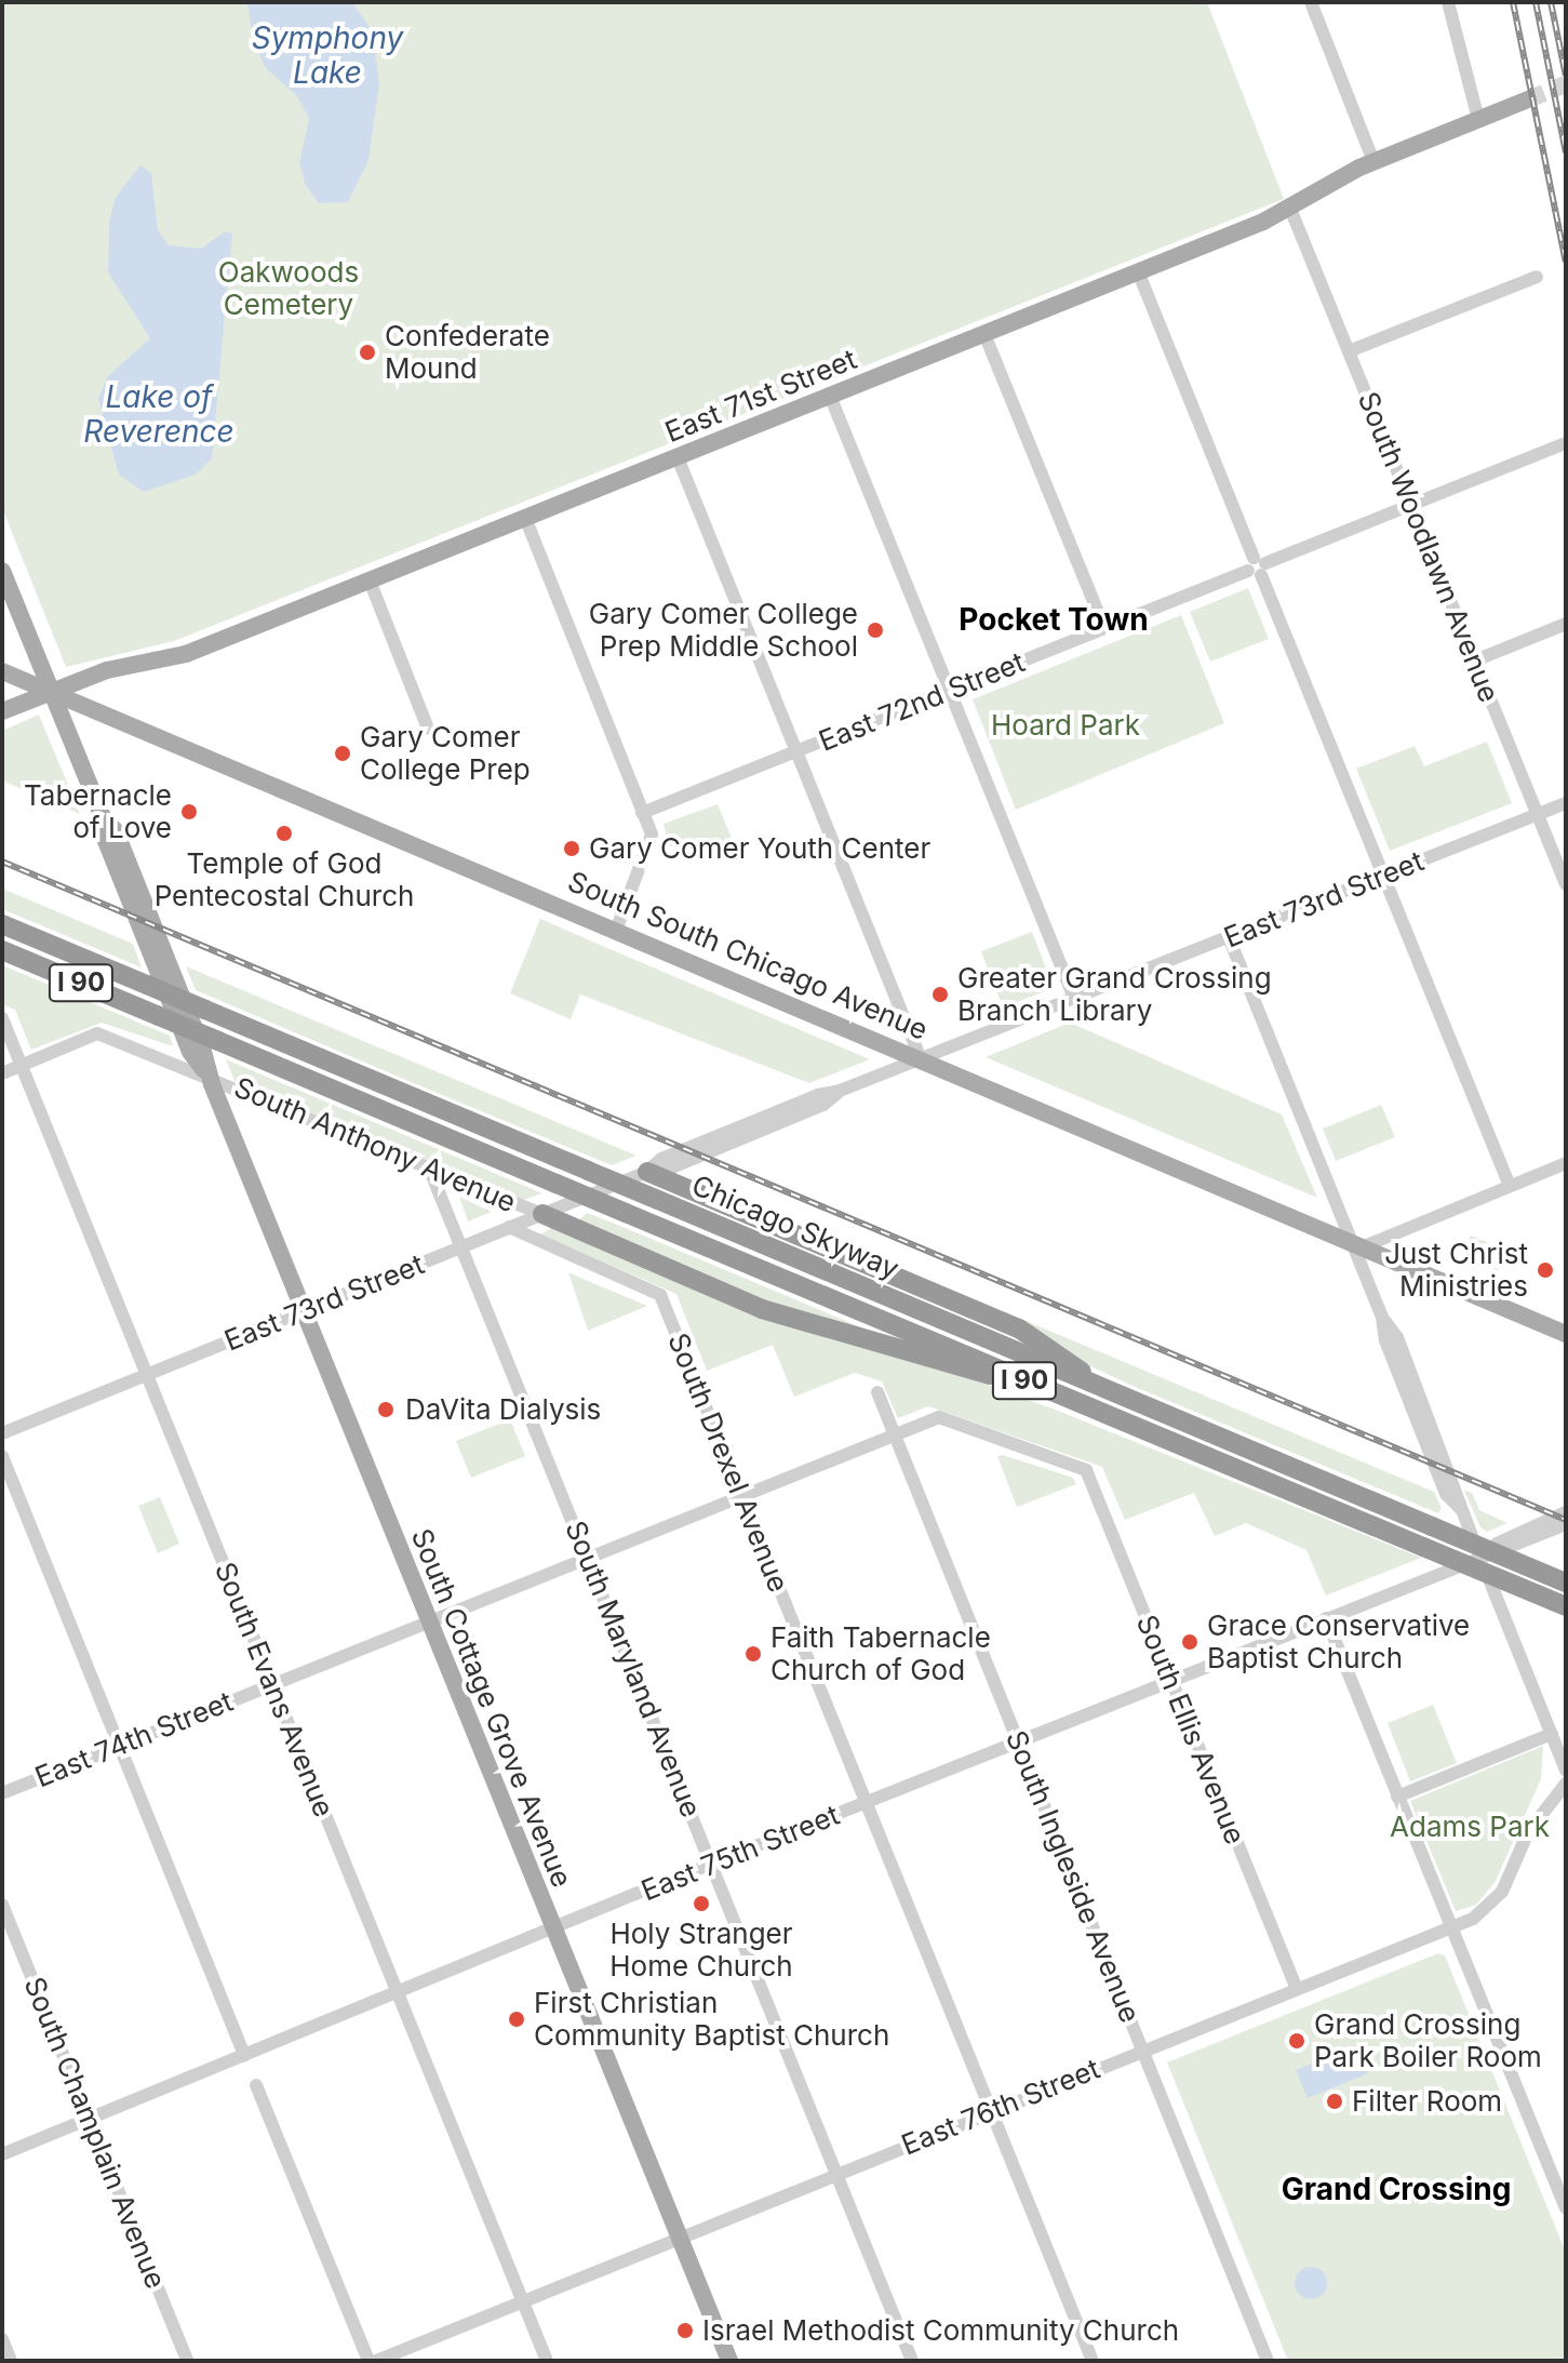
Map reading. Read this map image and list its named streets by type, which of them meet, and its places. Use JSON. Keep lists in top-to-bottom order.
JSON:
{
  "streets": {
    "highway": ["I 90", "Chicago Skyway"],
    "main road": ["East 71st Street", "South South Chicago Avenue", "South Cottage Grove Avenue"],
    "street": [
      "South Woodlawn Avenue",
      "East 72nd Street",
      "East 73rd Street",
      "South Anthony Avenue",
      "South Drexel Avenue",
      "South Maryland Avenue",
      "South Evans Avenue",
      "South Ellis Avenue",
      "East 74th Street",
      "East 75th Street",
      "South Ingleside Avenue",
      "East 76th Street",
      "South Champlain Avenue"
    ]
  },
  "crossings": [
    ["East 71st Street", "South Woodlawn Avenue"],
    ["East 71st Street", "South South Chicago Avenue"],
    ["East 71st Street", "South Cottage Grove Avenue"],
    ["South Woodlawn Avenue", "East 72nd Street"],
    ["South Woodlawn Avenue", "East 73rd Street"],
    ["East 73rd Street", "South South Chicago Avenue"],
    ["East 73rd Street", "South Anthony Avenue"],
    ["East 73rd Street", "South Drexel Avenue"],
    ["East 73rd Street", "South Maryland Avenue"],
    ["East 73rd Street", "South Evans Avenue"],
    ["East 73rd Street", "South Cottage Grove Avenue"],
    ["South South Chicago Avenue", "South Cottage Grove Avenue"],
    ["South Anthony Avenue", "South Maryland Avenue"],
    ["South Anthony Avenue", "South Cottage Grove Avenue"],
    ["South Drexel Avenue", "East 74th Street"],
    ["South Drexel Avenue", "East 75th Street"],
    ["South Drexel Avenue", "East 76th Street"],
    ["South Maryland Avenue", "East 74th Street"],
    ["South Maryland Avenue", "East 75th Street"],
    ["South Maryland Avenue", "East 76th Street"],
    ["South Evans Avenue", "East 74th Street"],
    ["South Evans Avenue", "East 75th Street"],
    ["South Evans Avenue", "East 76th Street"],
    ["South Cottage Grove Avenue", "East 74th Street"],
    ["South Cottage Grove Avenue", "East 75th Street"],
    ["South Cottage Grove Avenue", "East 76th Street"],
    ["South Ellis Avenue", "East 74th Street"],
    ["South Ellis Avenue", "East 75th Street"],
    ["South Ellis Avenue", "East 76th Street"],
    ["East 74th Street", "South Ingleside Avenue"],
    ["East 75th Street", "South Ingleside Avenue"],
    ["East 75th Street", "South Champlain Avenue"],
    ["South Ingleside Avenue", "East 76th Street"]
  ],
  "districts": ["Pocket Town", "Grand Crossing"],
  "water": ["Symphony Lake", "Lake of Reverence"],
  "parks": ["Oakwoods Cemetery", "Hoard Park", "Adams Park"],
  "places": [
    "Confederate Mound",
    "Gary Comer College Prep Middle School",
    "Gary Comer College Prep",
    "Tabernacle of Love",
    "Temple of God Pentecostal Church",
    "Gary Comer Youth Center",
    "Greater Grand Crossing Branch Library",
    "Just Christ Ministries",
    "DaVita Dialysis",
    "Grace Conservative Baptist Church",
    "Faith Tabernacle Church of God",
    "Holy Stranger Home Church",
    "First Christian Community Baptist Church",
    "Grand Crossing Park Boiler Room",
    "Filter Room",
    "Israel Methodist Community Church"
  ]
}
